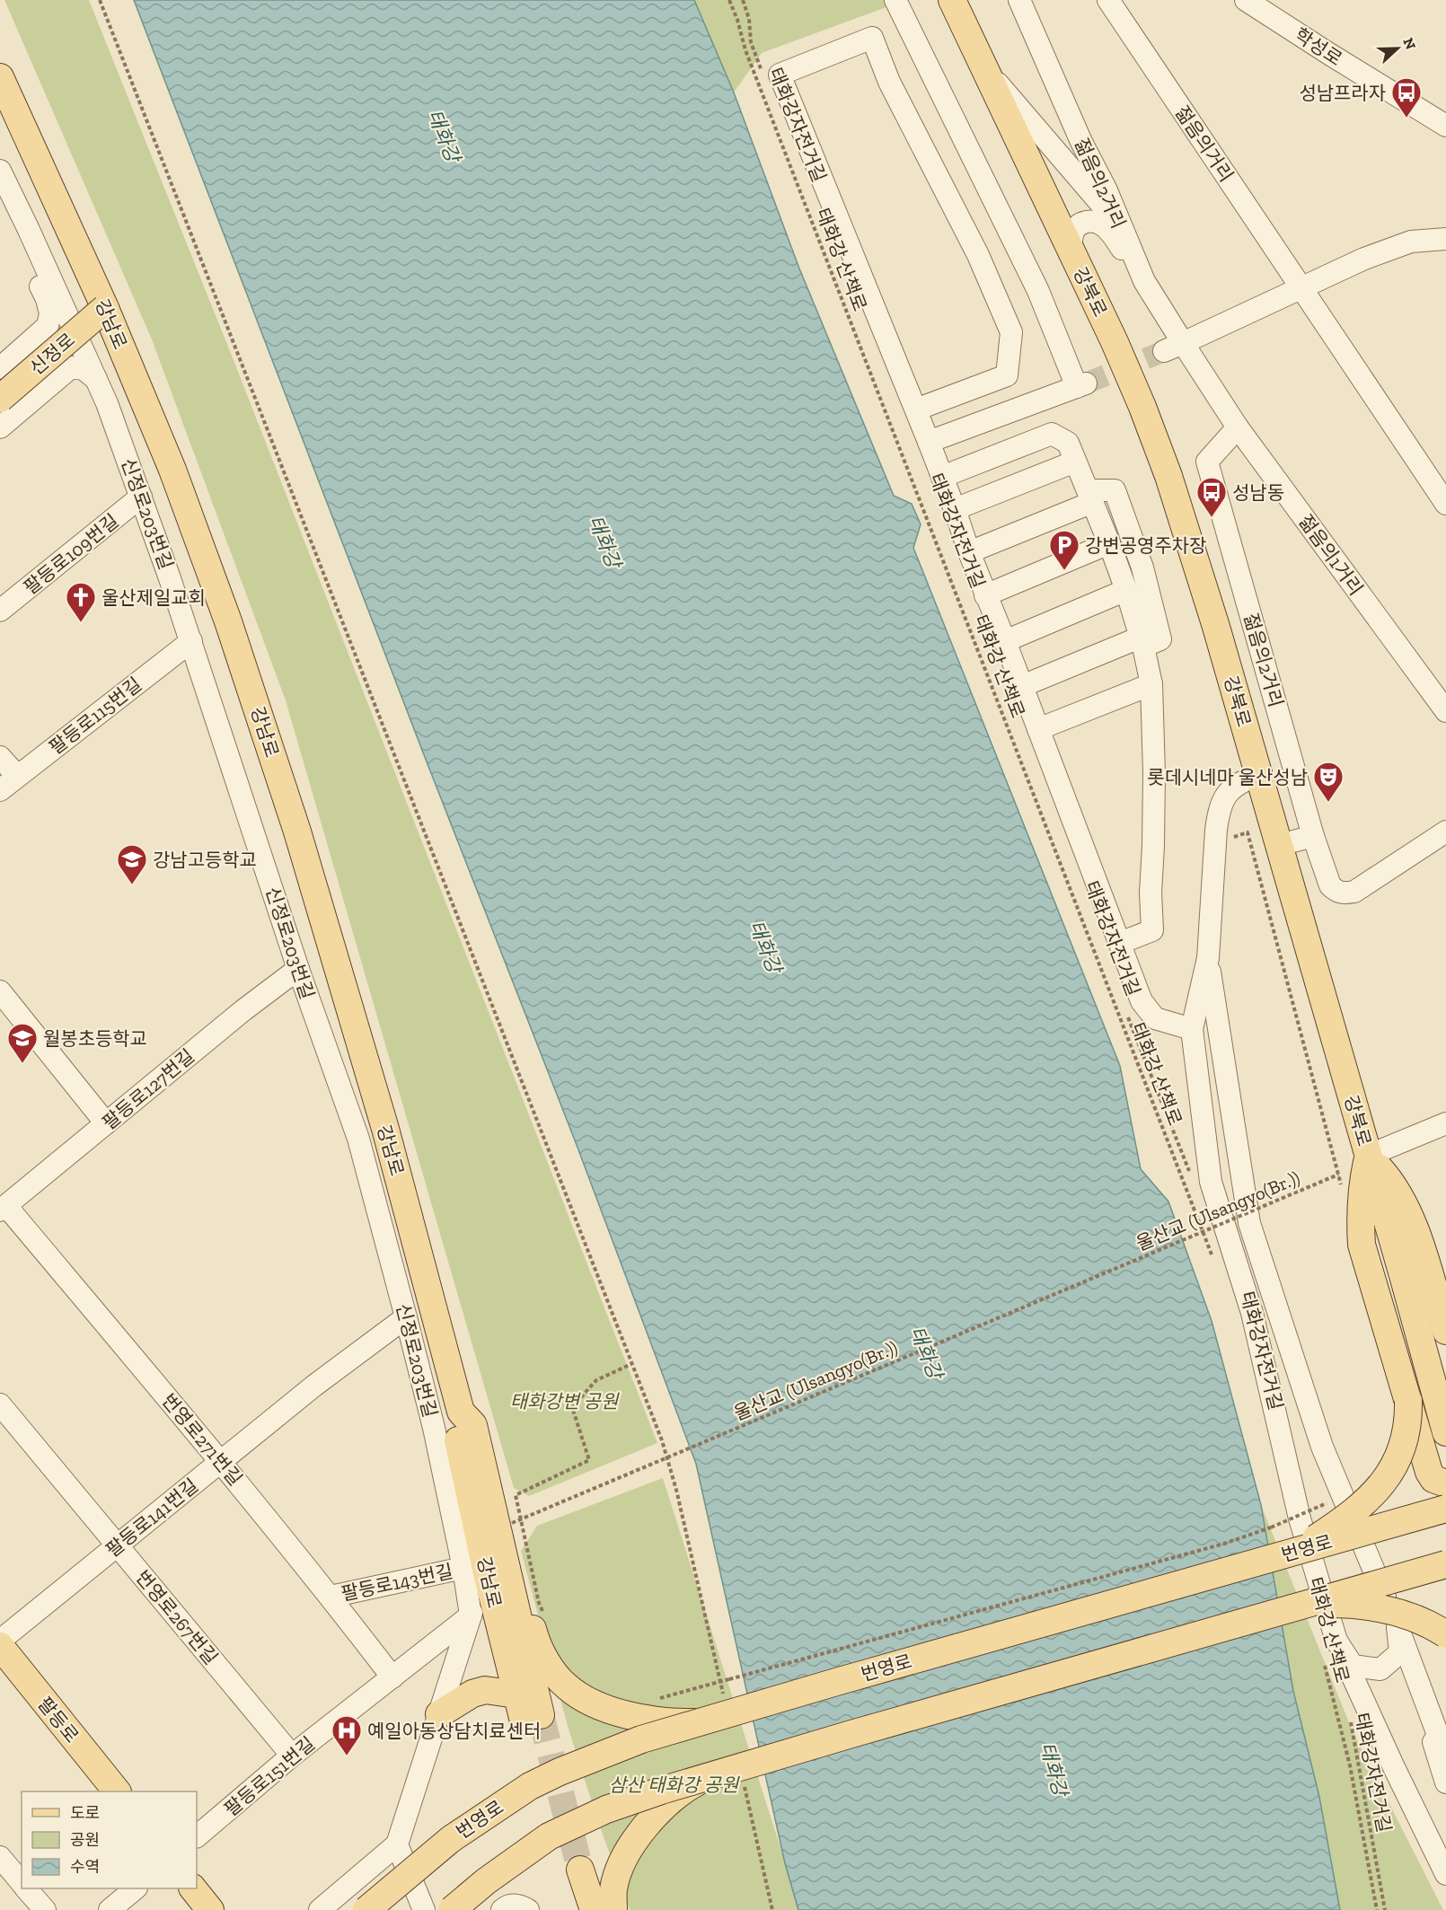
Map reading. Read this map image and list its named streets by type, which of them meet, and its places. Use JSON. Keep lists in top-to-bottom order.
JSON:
{
  "streets": {
    "main road": [
      "강북로",
      "강남로",
      "신정로",
      "번영로",
      "팔등로"
    ],
    "street": [
      "학성로",
      "젊음의거리",
      "젊음의2거리",
      "신정로203번길",
      "팔등로109번길",
      "젊음의1거리",
      "팔등로115번길",
      "팔등로127번길",
      "번영로271번길",
      "팔등로141번길",
      "팔등로143번길",
      "번영로267번길",
      "팔등로151번길"
    ],
    "path": ["태화강자전거길", "태화강 산책로", "울산교 (Ulsangyo(Br.))"]
  },
  "crossings": [
    ["젊음의2거리", "젊음의1거리"],
    ["강남로", "신정로"],
    ["강남로", "신정로203번길"],
    ["강남로", "울산교 (Ulsangyo(Br.))"],
    ["강남로", "팔등로143번길"],
    ["신정로203번길", "팔등로109번길"],
    ["신정로203번길", "팔등로115번길"],
    ["신정로203번길", "팔등로127번길"],
    ["신정로203번길", "팔등로141번길"],
    ["신정로203번길", "팔등로143번길"],
    ["팔등로127번길", "번영로271번길"],
    ["번영로271번길", "팔등로141번길"],
    ["번영로271번길", "팔등로143번길"],
    ["번영로271번길", "팔등로151번길"],
    ["팔등로141번길", "번영로267번길"],
    ["번영로267번길", "팔등로151번길"]
  ],
  "water": ["태화강"],
  "parks": ["태화강변 공원", "삼산 태화강 공원"],
  "places": {
    "bus stop": ["성남프라자", "성남동"],
    "parking": ["강변공영주차장"],
    "church": ["울산제일교회"],
    "theatre": ["롯데시네마 울산성남"],
    "school or university": ["강남고등학교", "월봉초등학교"],
    "hospital": ["예일아동상담치료센터"]
  },
  "legend": ["도로", "공원", "수역"],
  "north": "right"
}
